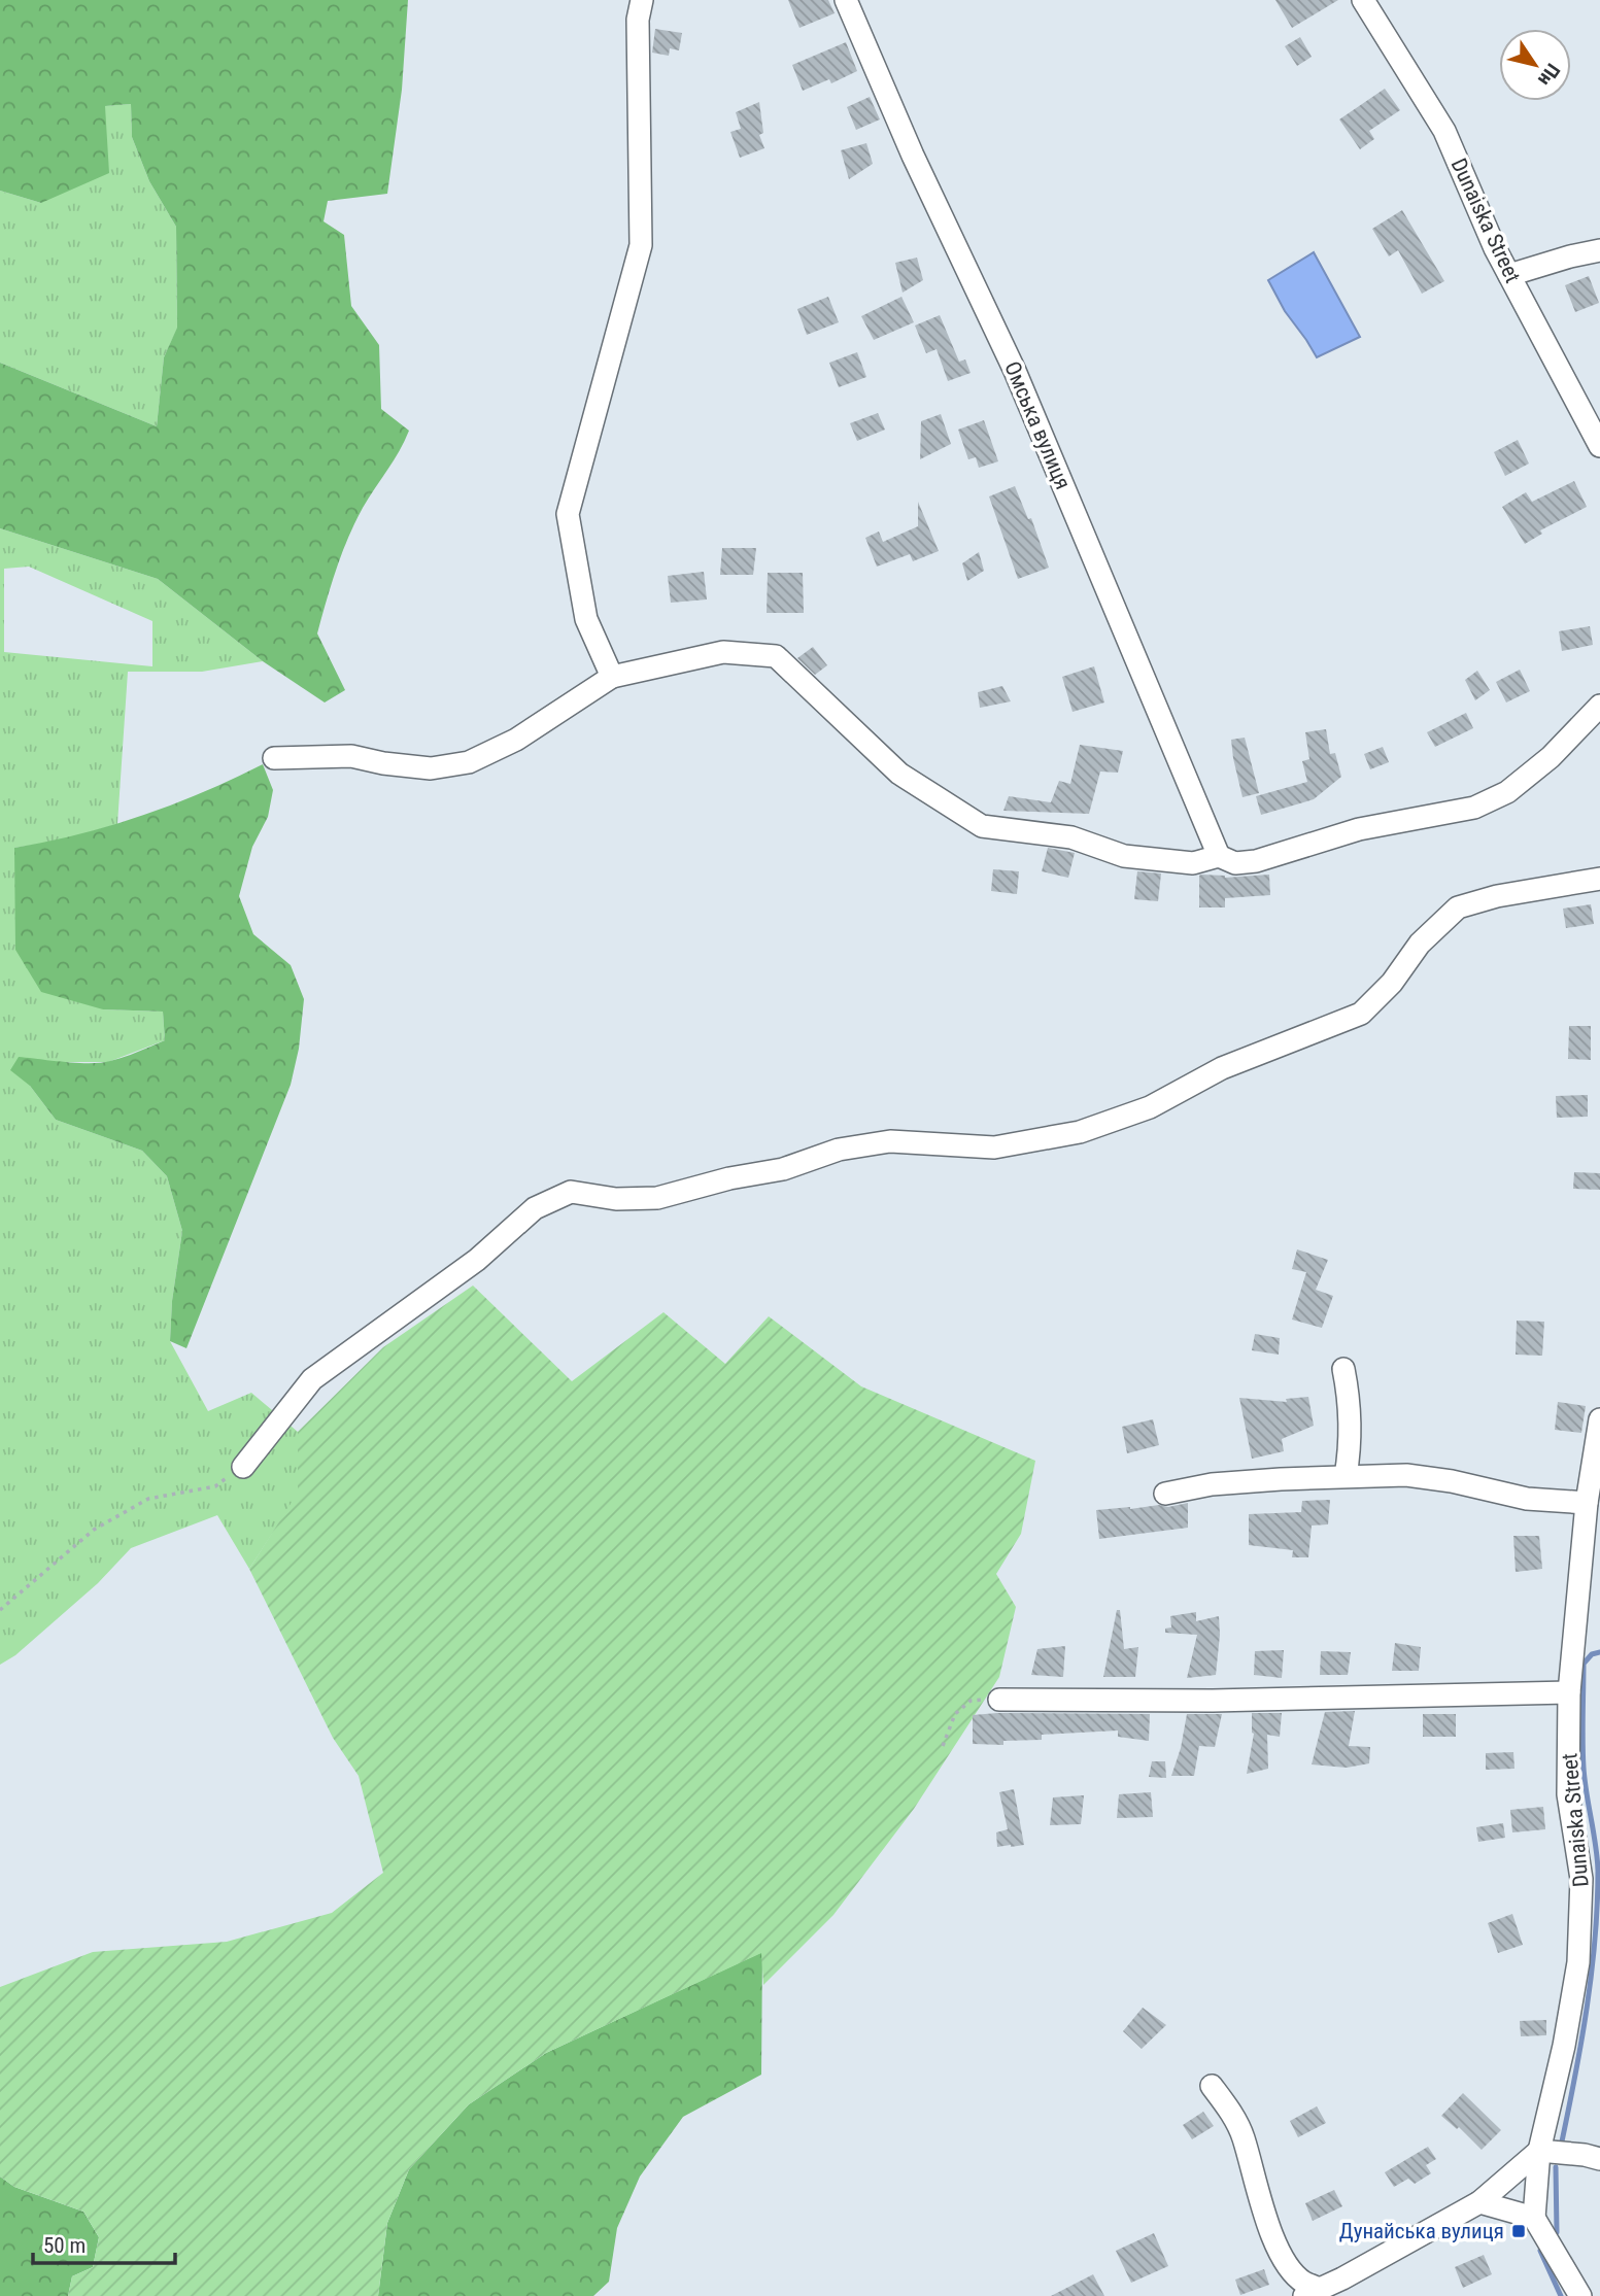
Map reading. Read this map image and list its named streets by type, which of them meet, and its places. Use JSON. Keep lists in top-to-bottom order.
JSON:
{
  "streets": {
    "street": ["Dunaiska Street", "Омська вулиця"]
  },
  "places": {
    "transit": ["Дунайська вулиця"]
  },
  "scale_bar": "50 m",
  "north": "bottom right"
}
